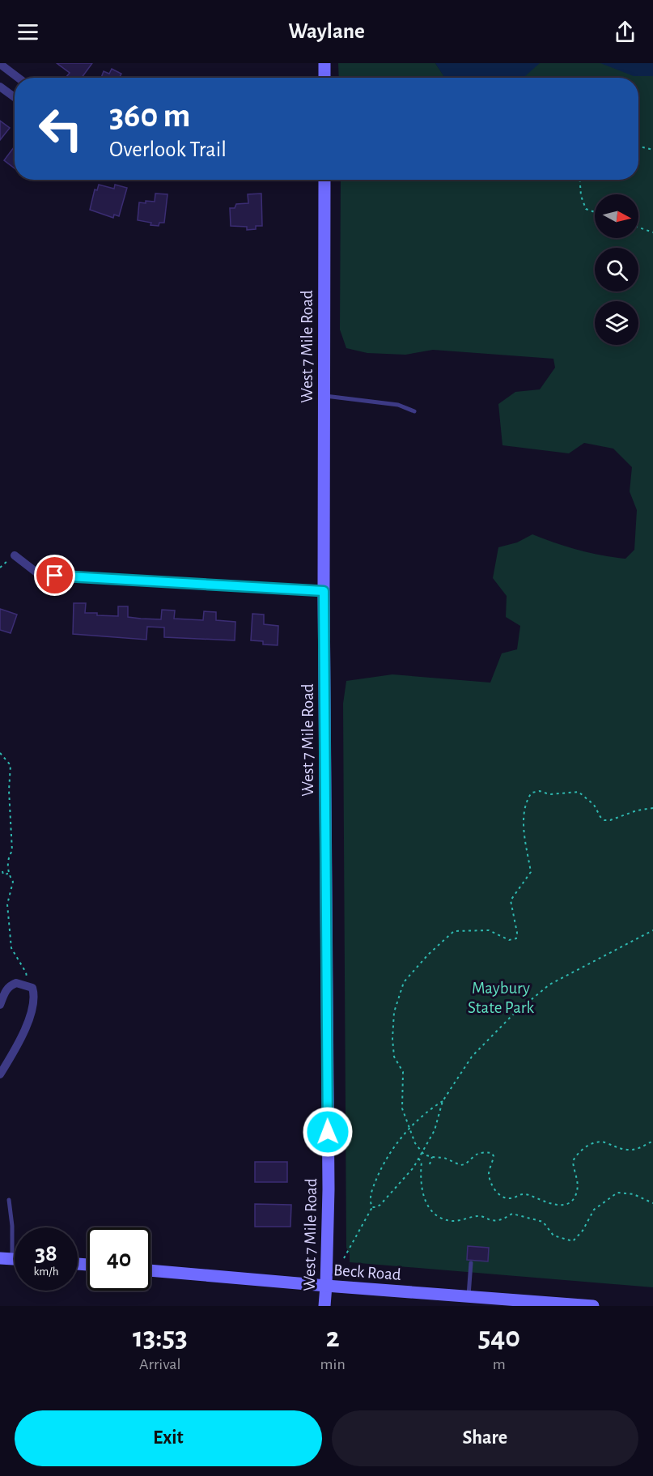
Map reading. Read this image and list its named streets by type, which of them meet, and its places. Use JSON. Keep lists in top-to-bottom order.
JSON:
{
  "streets": {
    "street": ["West 7 Mile Road", "Beck Road"]
  },
  "crossings": [
    ["West 7 Mile Road", "Beck Road"]
  ],
  "parks": ["Maybury State Park"],
  "north": "right",
  "page": {
    "header": "Waylane",
    "turn": ["360 m", "Overlook Trail"],
    "speed": "38 km/h",
    "limit": "40",
    "eta": [
      "13:53",
      "Arrival",
      "2",
      "min",
      "540",
      "m"
    ],
    "buttons": ["Exit", "Share"]
  }
}
